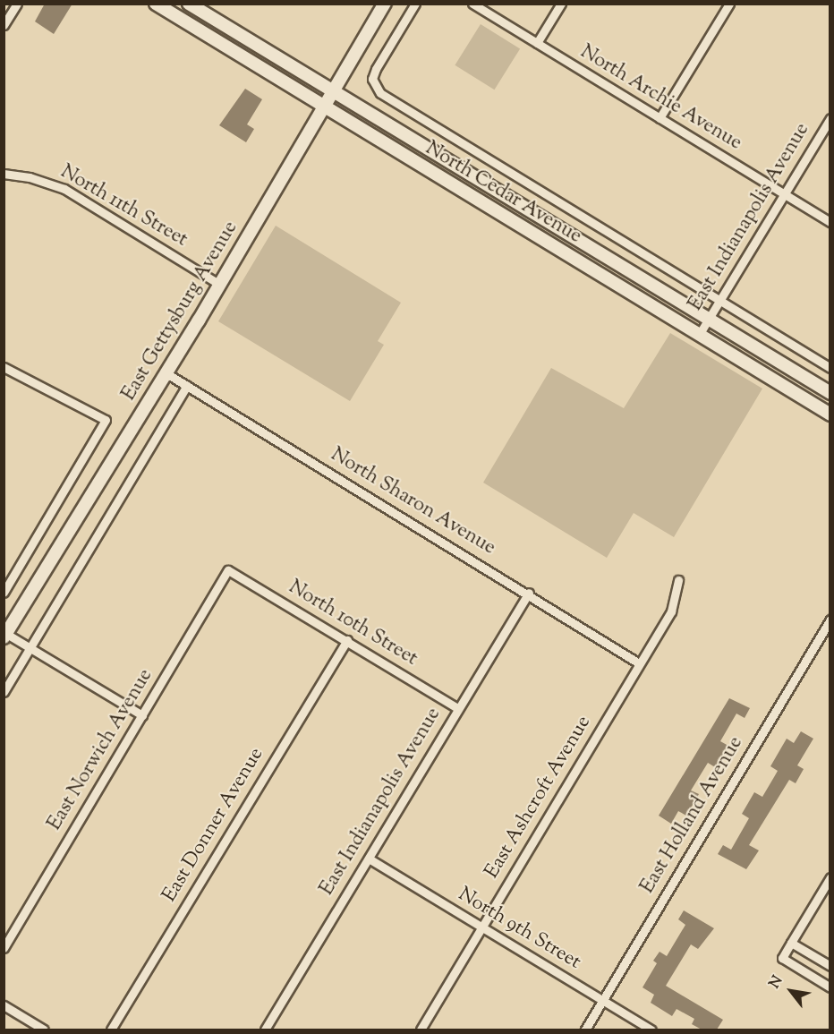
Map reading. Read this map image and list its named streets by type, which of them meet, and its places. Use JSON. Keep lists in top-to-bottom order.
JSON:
{
  "streets": {
    "main road": ["North Cedar Avenue", "East Gettysburg Avenue"],
    "street": [
      "North Archie Avenue",
      "North 11th Street",
      "East Indianapolis Avenue",
      "North Sharon Avenue",
      "North 10th Street",
      "East Norwich Avenue",
      "East Ashcroft Avenue",
      "East Holland Avenue",
      "East Donner Avenue",
      "North 9th Street"
    ]
  },
  "crossings": [
    ["North Archie Avenue", "East Indianapolis Avenue"],
    ["North Cedar Avenue", "East Indianapolis Avenue"],
    ["North Cedar Avenue", "East Gettysburg Avenue"],
    ["North 11th Street", "East Gettysburg Avenue"],
    ["East Indianapolis Avenue", "North Sharon Avenue"],
    ["East Indianapolis Avenue", "North 10th Street"],
    ["East Indianapolis Avenue", "North 9th Street"],
    ["East Gettysburg Avenue", "North Sharon Avenue"],
    ["North Sharon Avenue", "East Ashcroft Avenue"],
    ["North 10th Street", "East Norwich Avenue"],
    ["North 10th Street", "East Donner Avenue"],
    ["East Ashcroft Avenue", "North 9th Street"],
    ["East Holland Avenue", "North 9th Street"]
  ],
  "north": "top left"
}
